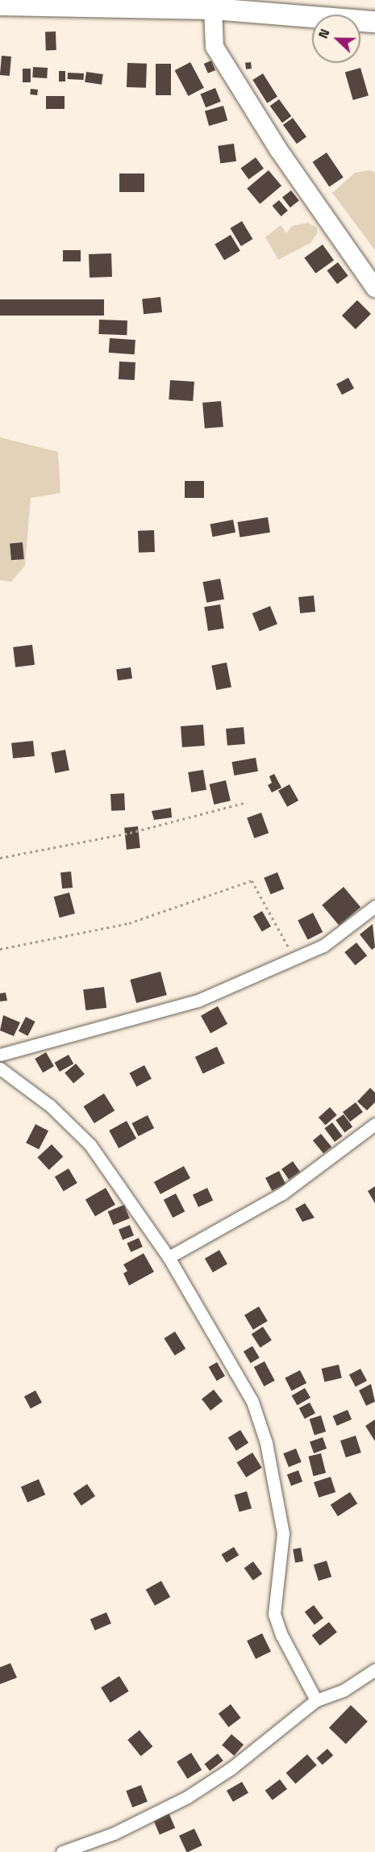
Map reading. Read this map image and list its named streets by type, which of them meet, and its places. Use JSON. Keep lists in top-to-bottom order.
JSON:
{
  "north": "left"
}
